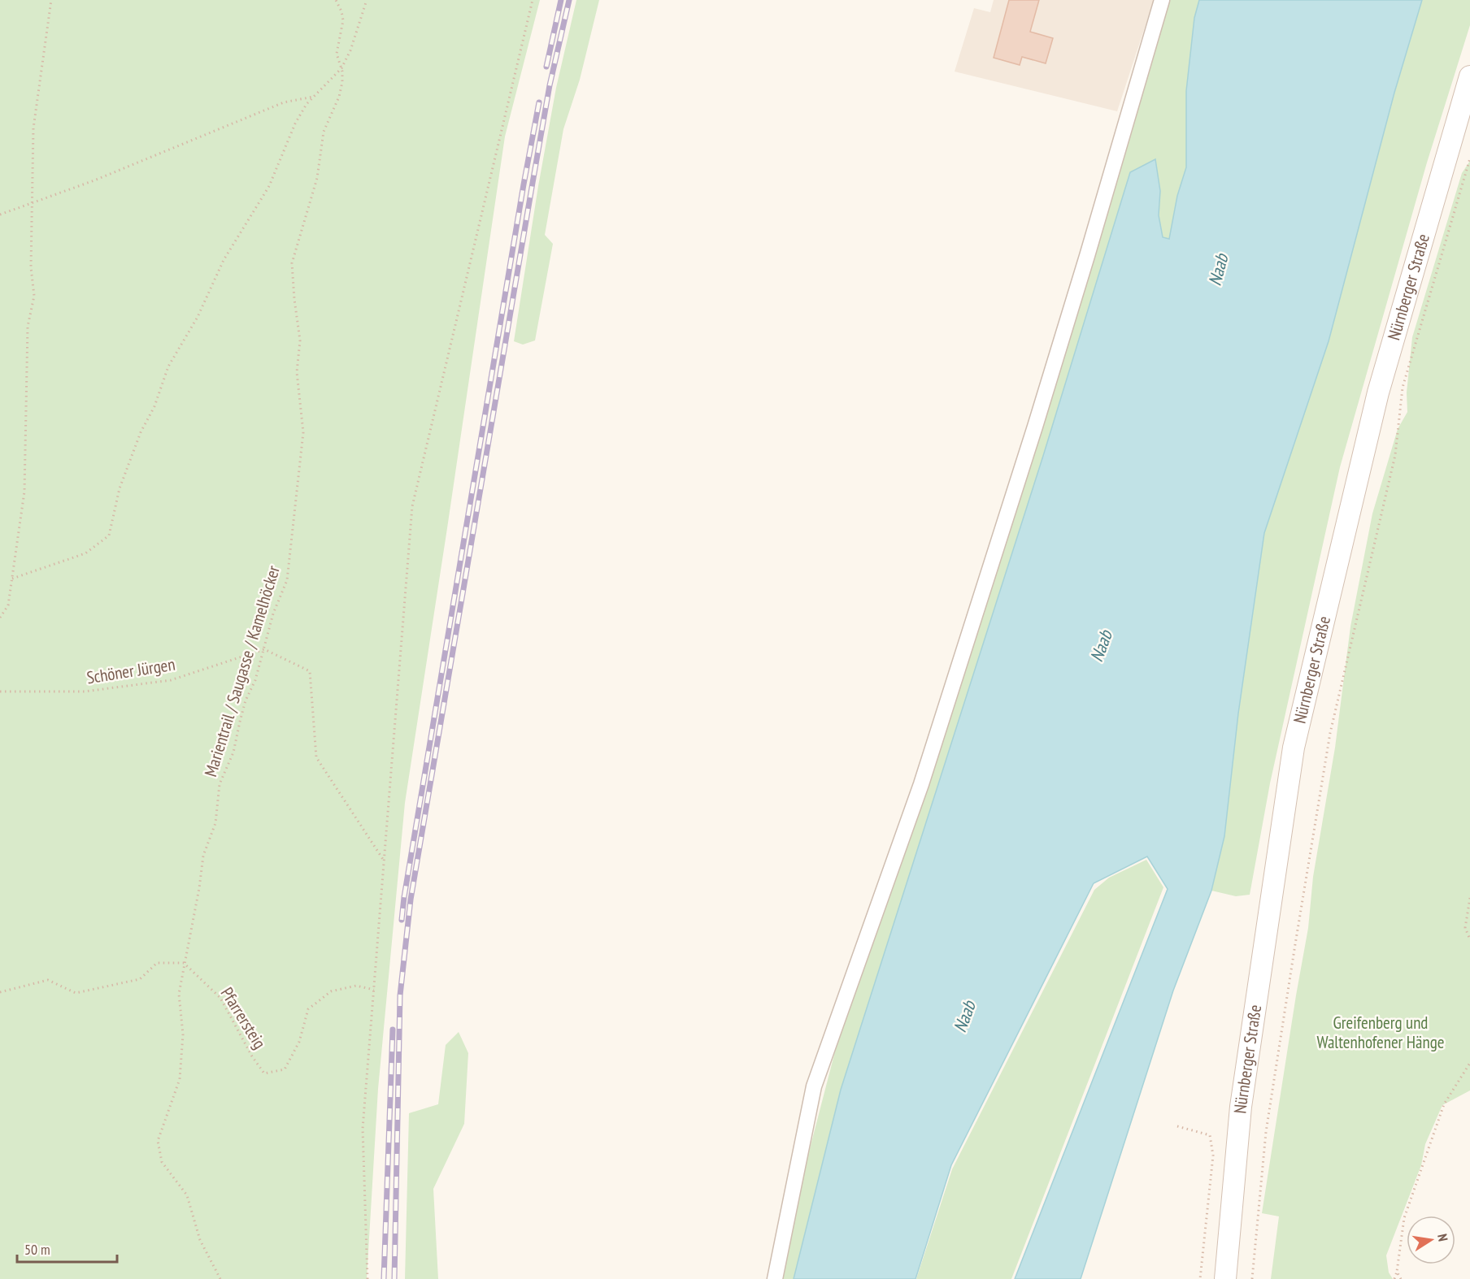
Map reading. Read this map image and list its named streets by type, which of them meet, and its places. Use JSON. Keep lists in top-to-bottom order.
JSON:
{
  "streets": {
    "main road": ["Nürnberger Straße"],
    "path": ["Schöner Jürgen", "Marientrail / Saugasse / Kamelhöcker", "Pfarrersteig"]
  },
  "crossings": [
    ["Schöner Jürgen", "Marientrail / Saugasse / Kamelhöcker"],
    ["Marientrail / Saugasse / Kamelhöcker", "Pfarrersteig"]
  ],
  "water": ["Naab"],
  "parks": ["Greifenberg und Waltenhofener Hänge"],
  "scale_bar": "50 m",
  "north": "right"
}
